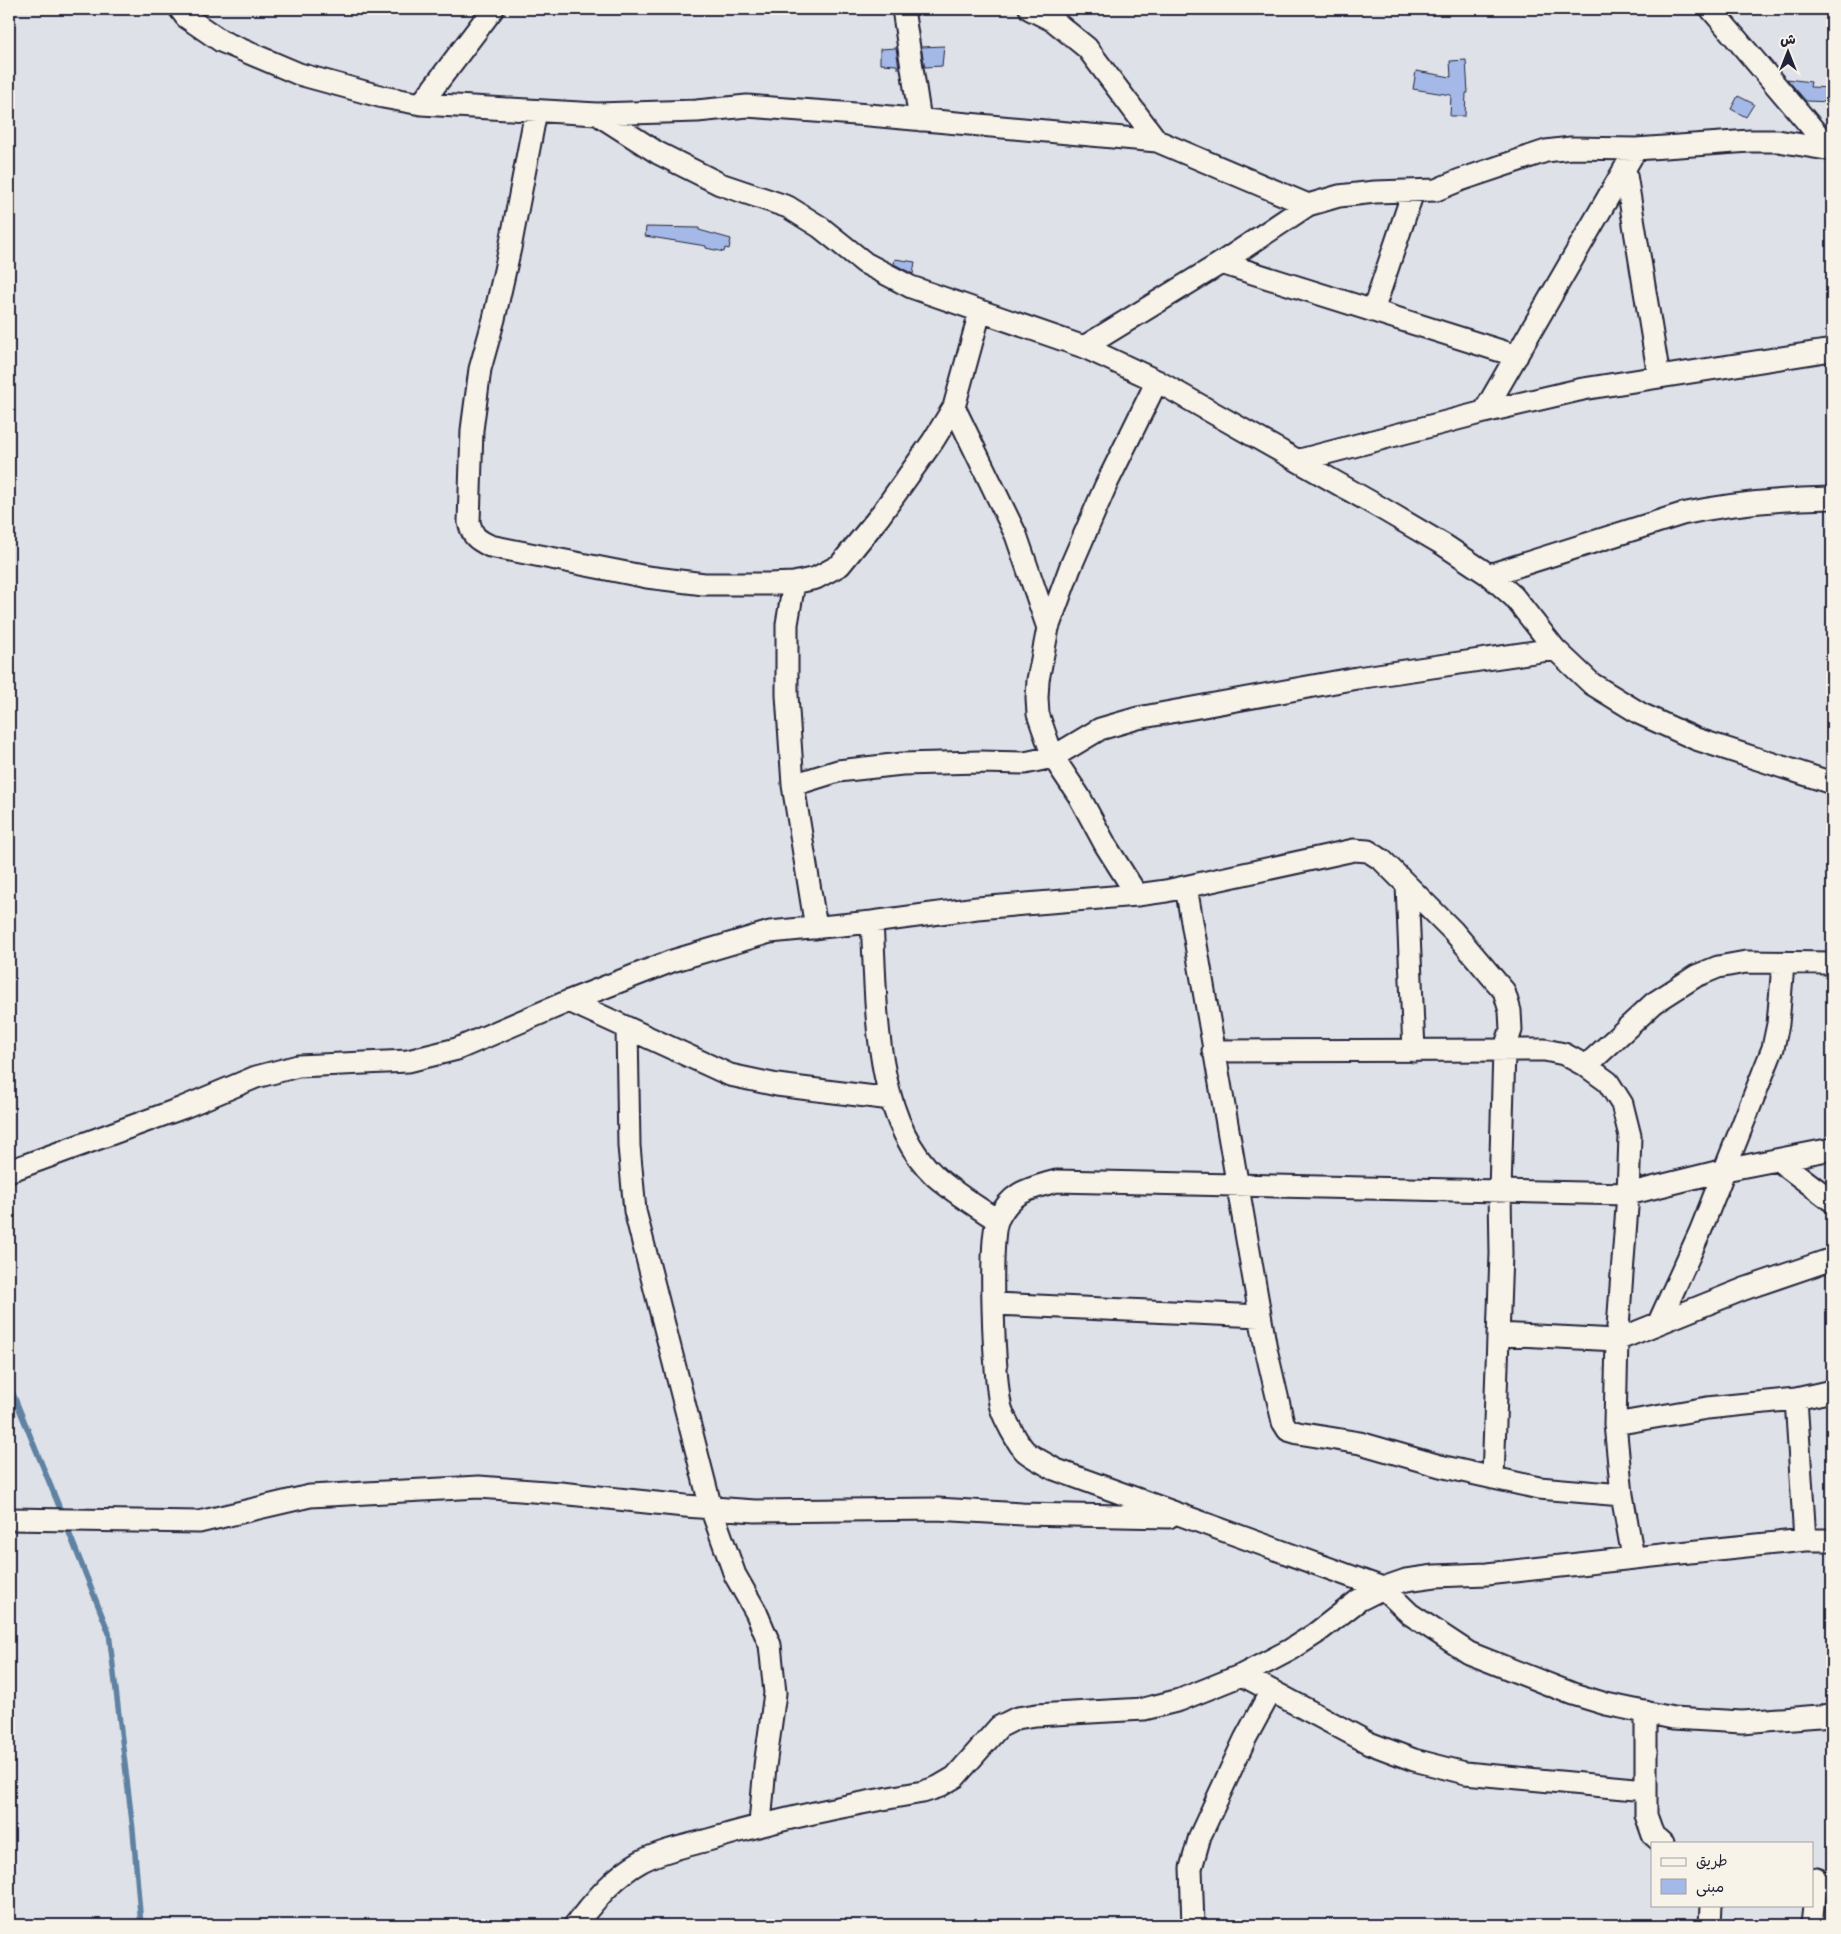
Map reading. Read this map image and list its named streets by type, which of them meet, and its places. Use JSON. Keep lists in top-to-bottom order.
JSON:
{
  "legend": ["طريق", "مبنى"],
  "north": "top"
}
